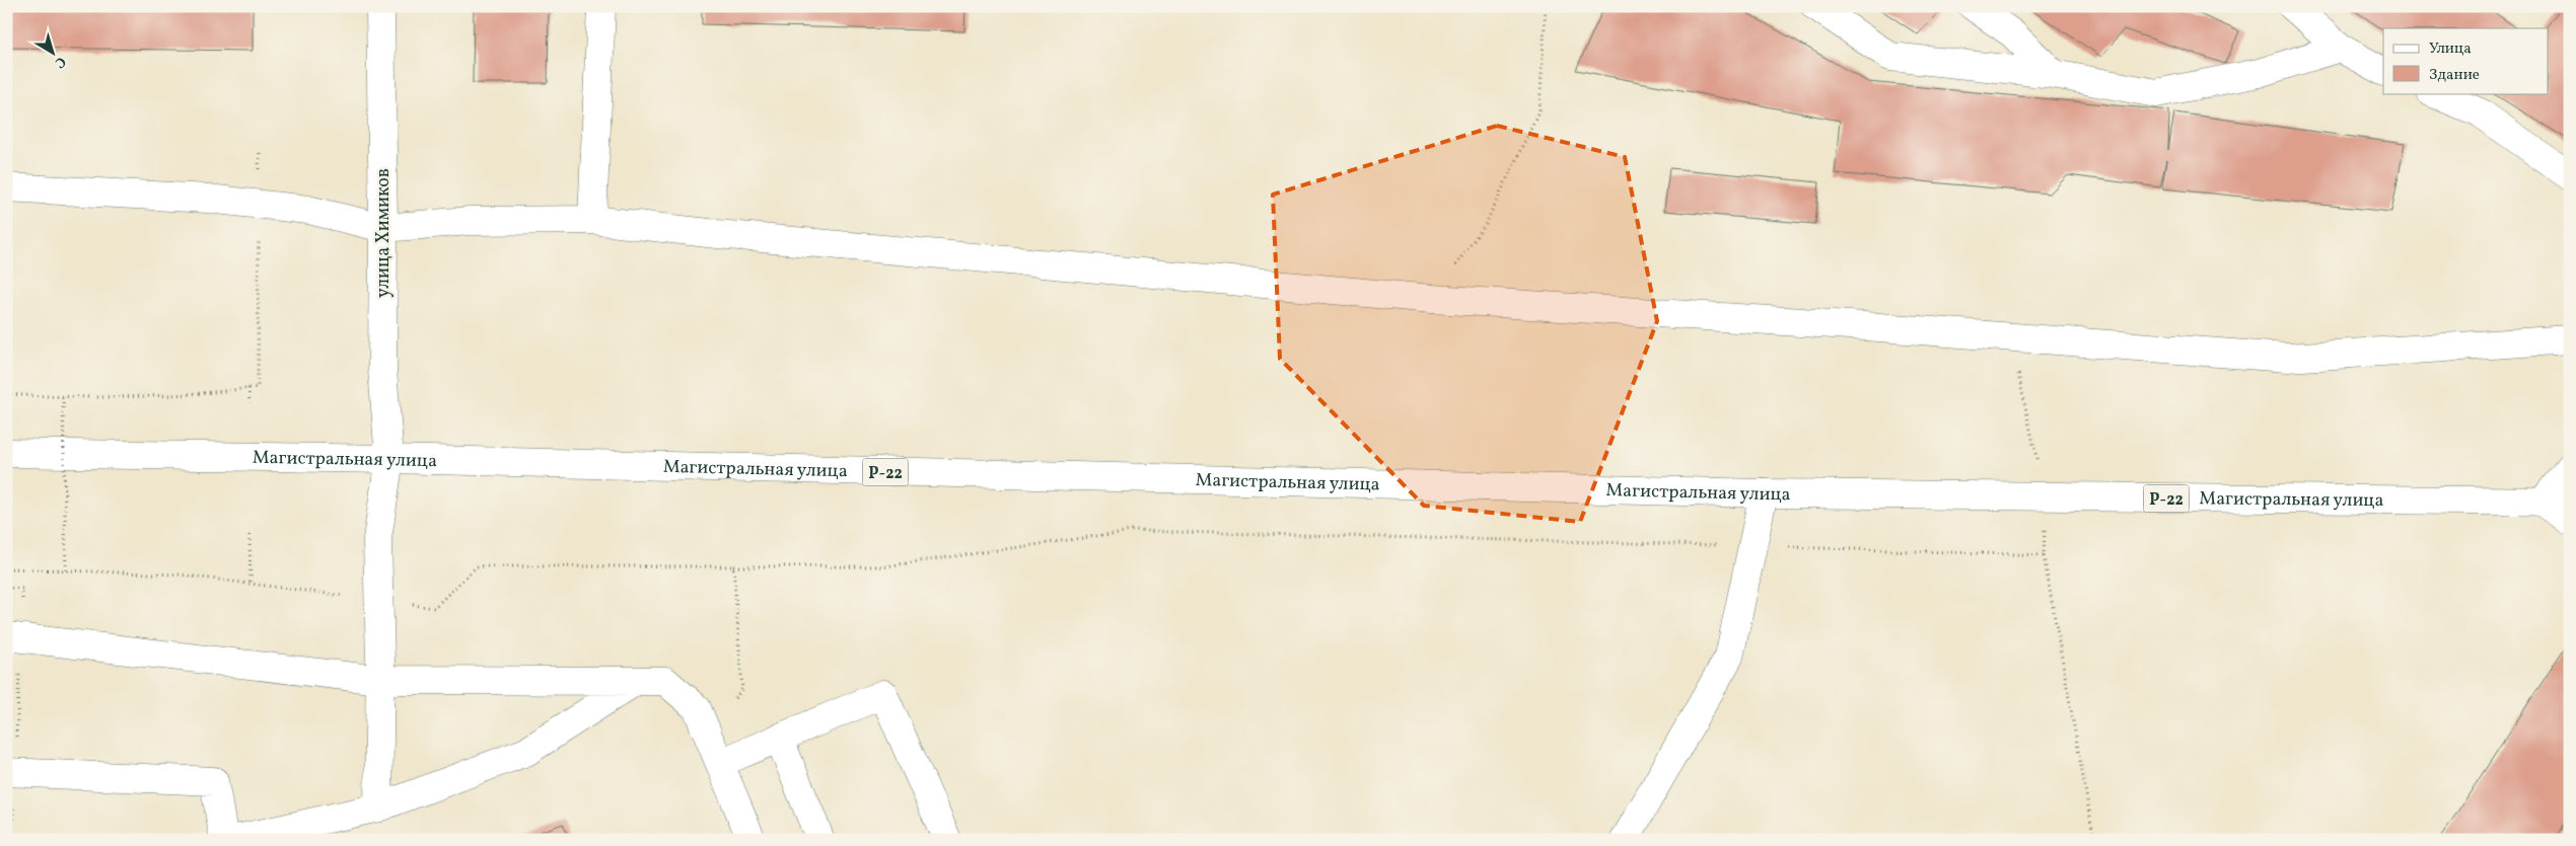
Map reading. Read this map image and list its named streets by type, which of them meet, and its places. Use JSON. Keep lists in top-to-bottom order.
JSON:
{
  "streets": {
    "main road": ["улица Химиков", "Магистральная улица", "Р-22"]
  },
  "crossings": [
    ["улица Химиков", "Магистральная улица"]
  ],
  "legend": ["Улица", "Здание"],
  "north": "bottom right"
}
